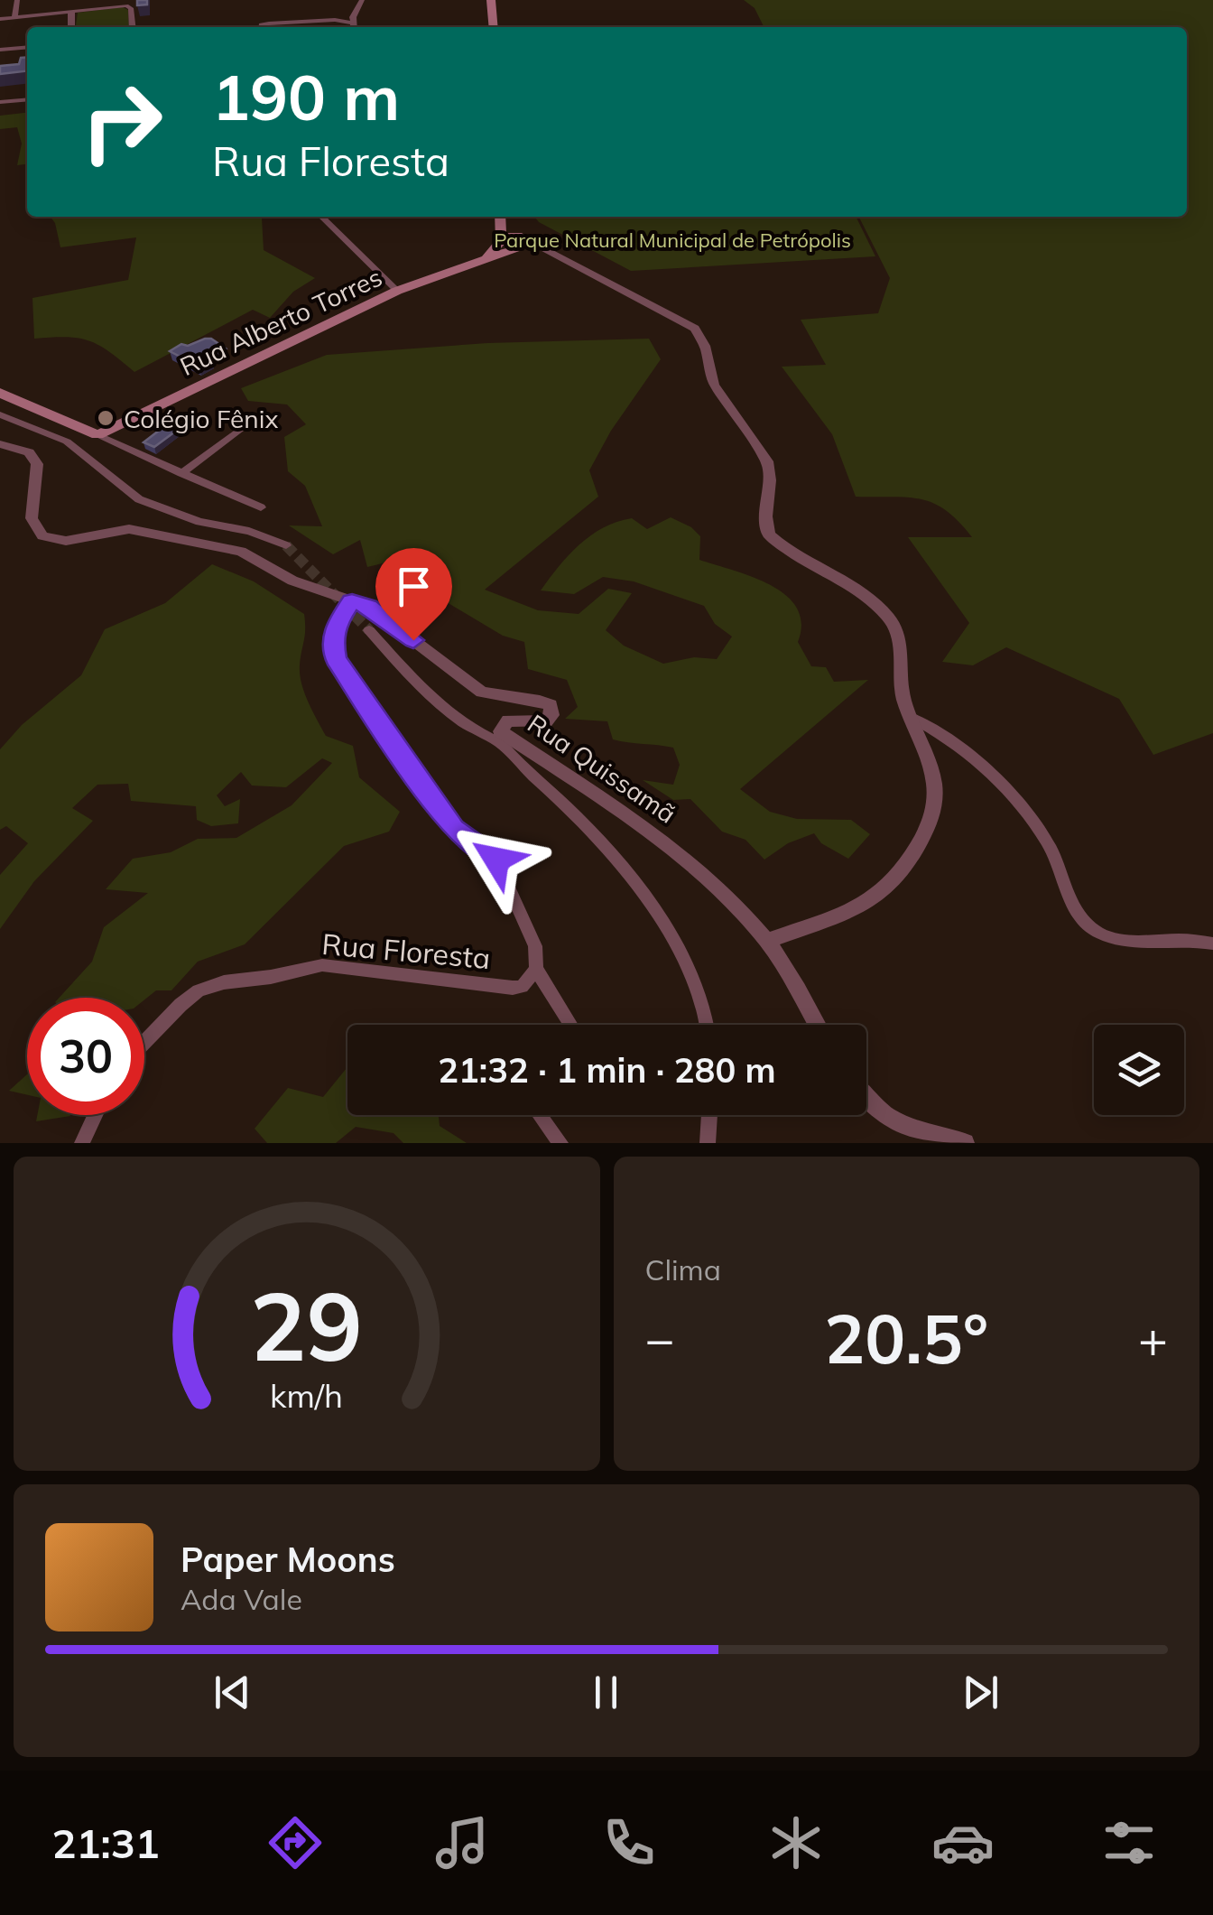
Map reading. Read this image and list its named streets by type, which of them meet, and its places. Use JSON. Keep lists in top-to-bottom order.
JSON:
{
  "streets": {
    "main road": ["Rua Alberto Torres"],
    "street": ["Rua Quissamã", "Rua Floresta"]
  },
  "parks": ["Parque Natural Municipal de Petrópolis"],
  "places": ["Colégio Fênix"],
  "page": {
    "turn": ["190 m", "Rua Floresta"],
    "limit": "30",
    "trip": "21:32 · 1 min · 280 m",
    "tile": "Clima",
    "heat": ["−", "20.5°", "+"],
    "song": ["Paper Moons", "Ada Vale"],
    "tabs": "21:31",
    "gauge": ["29", "km/h"]
  }
}
